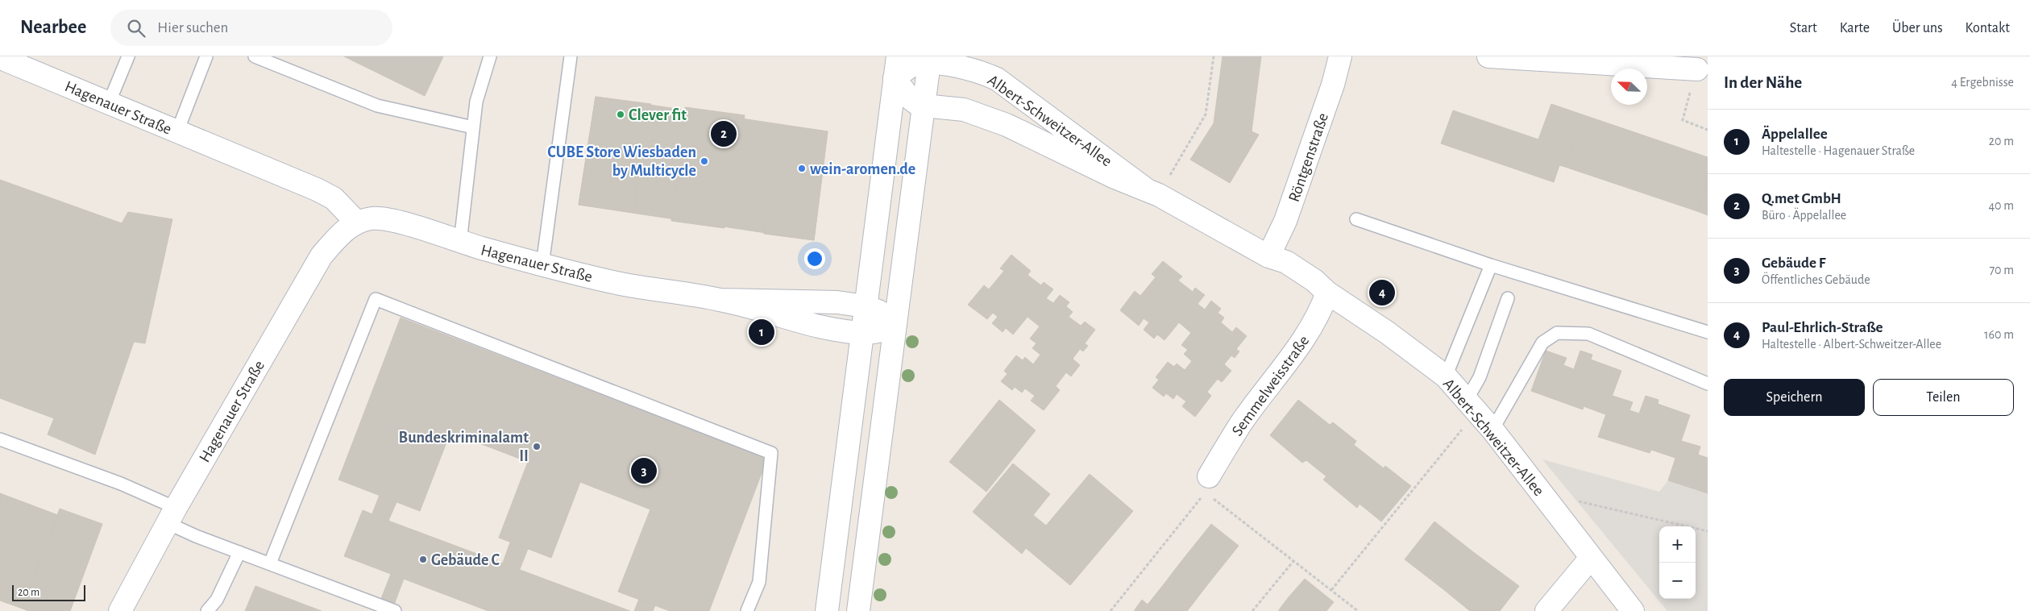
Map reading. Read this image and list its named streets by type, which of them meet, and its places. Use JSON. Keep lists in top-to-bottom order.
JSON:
{
  "streets": {
    "street": [
      "Hagenauer Straße",
      "Albert-Schweitzer-Allee",
      "Röntgenstraße",
      "Semmelweisstraße"
    ]
  },
  "crossings": [
    ["Albert-Schweitzer-Allee", "Röntgenstraße"],
    ["Albert-Schweitzer-Allee", "Semmelweisstraße"]
  ],
  "places": [
    "Clever fit",
    "CUBE Store Wiesbaden by Multicycle",
    "wein-aromen.de",
    "Bundeskriminalamt II",
    "Gebäude C"
  ],
  "scale_bar": "20 m",
  "north": "top left",
  "page": {
    "header": "Nearbee",
    "search": "Hier suchen",
    "nav": [
      "Start",
      "Karte",
      "Über uns",
      "Kontakt"
    ],
    "heading": ["In der Nähe", "4 Ergebnisse"],
    "list": [
      {
        "mark": "1",
        "name": "Äppelallee",
        "note": "Haltestelle · Hagenauer Straße",
        "value": "20 m"
      },
      {
        "mark": "2",
        "name": "Q.met GmbH",
        "note": "Büro · Äppelallee",
        "value": "40 m"
      },
      {
        "mark": "3",
        "name": "Gebäude F",
        "note": "Öffentliches Gebäude",
        "value": "70 m"
      },
      {
        "mark": "4",
        "name": "Paul-Ehrlich-Straße",
        "note": "Haltestelle · Albert-Schweitzer-Allee",
        "value": "160 m"
      }
    ],
    "pins": [
      "2",
      "4",
      "1",
      "3"
    ],
    "buttons": ["Speichern", "Teilen"],
    "map_buttons": ["+", "−"],
    "scale": "20 m"
  }
}
